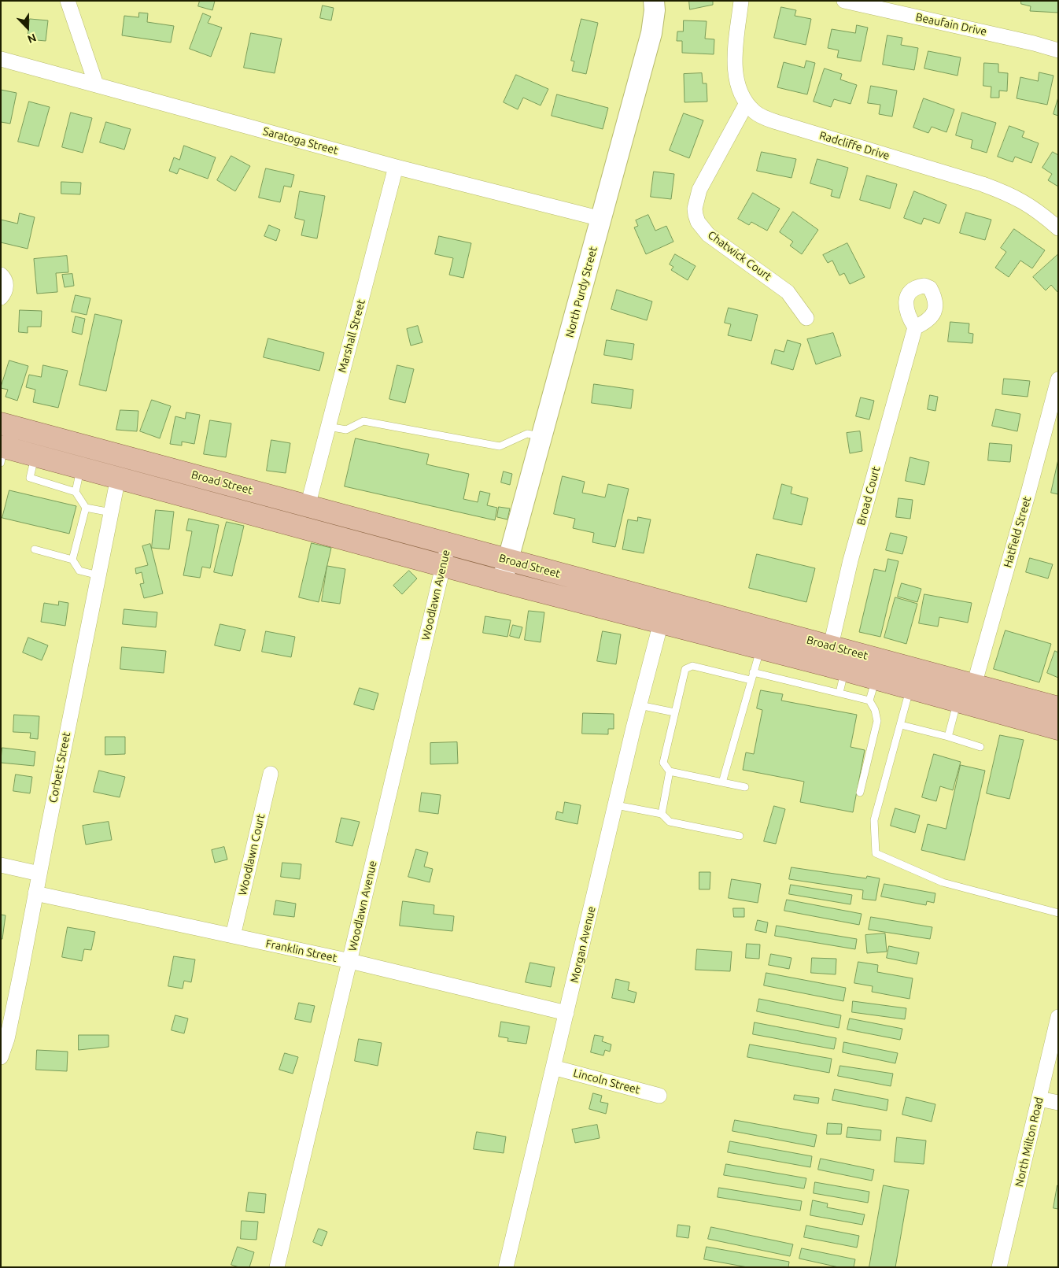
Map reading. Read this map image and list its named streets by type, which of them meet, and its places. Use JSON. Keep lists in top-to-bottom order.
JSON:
{
  "streets": {
    "main road": ["Broad Street"],
    "street": [
      "Beaufain Drive",
      "Saratoga Street",
      "Radcliffe Drive",
      "Chatwick Court",
      "North Purdy Street",
      "Marshall Street",
      "Broad Court",
      "Hatfield Street",
      "Woodlawn Avenue",
      "Corbett Street",
      "Woodlawn Court",
      "Morgan Avenue",
      "Franklin Street",
      "Lincoln Street",
      "North Milton Road"
    ]
  },
  "crossings": [
    ["Saratoga Street", "North Purdy Street"],
    ["Saratoga Street", "Marshall Street"],
    ["Radcliffe Drive", "Chatwick Court"],
    ["North Purdy Street", "Broad Street"],
    ["Marshall Street", "Broad Street"],
    ["Broad Street", "Broad Court"],
    ["Broad Street", "Hatfield Street"],
    ["Broad Street", "Woodlawn Avenue"],
    ["Broad Street", "Corbett Street"],
    ["Broad Street", "Morgan Avenue"],
    ["Woodlawn Avenue", "Franklin Street"],
    ["Corbett Street", "Franklin Street"],
    ["Woodlawn Court", "Franklin Street"],
    ["Morgan Avenue", "Franklin Street"],
    ["Morgan Avenue", "Lincoln Street"]
  ],
  "north": "bottom"
}
